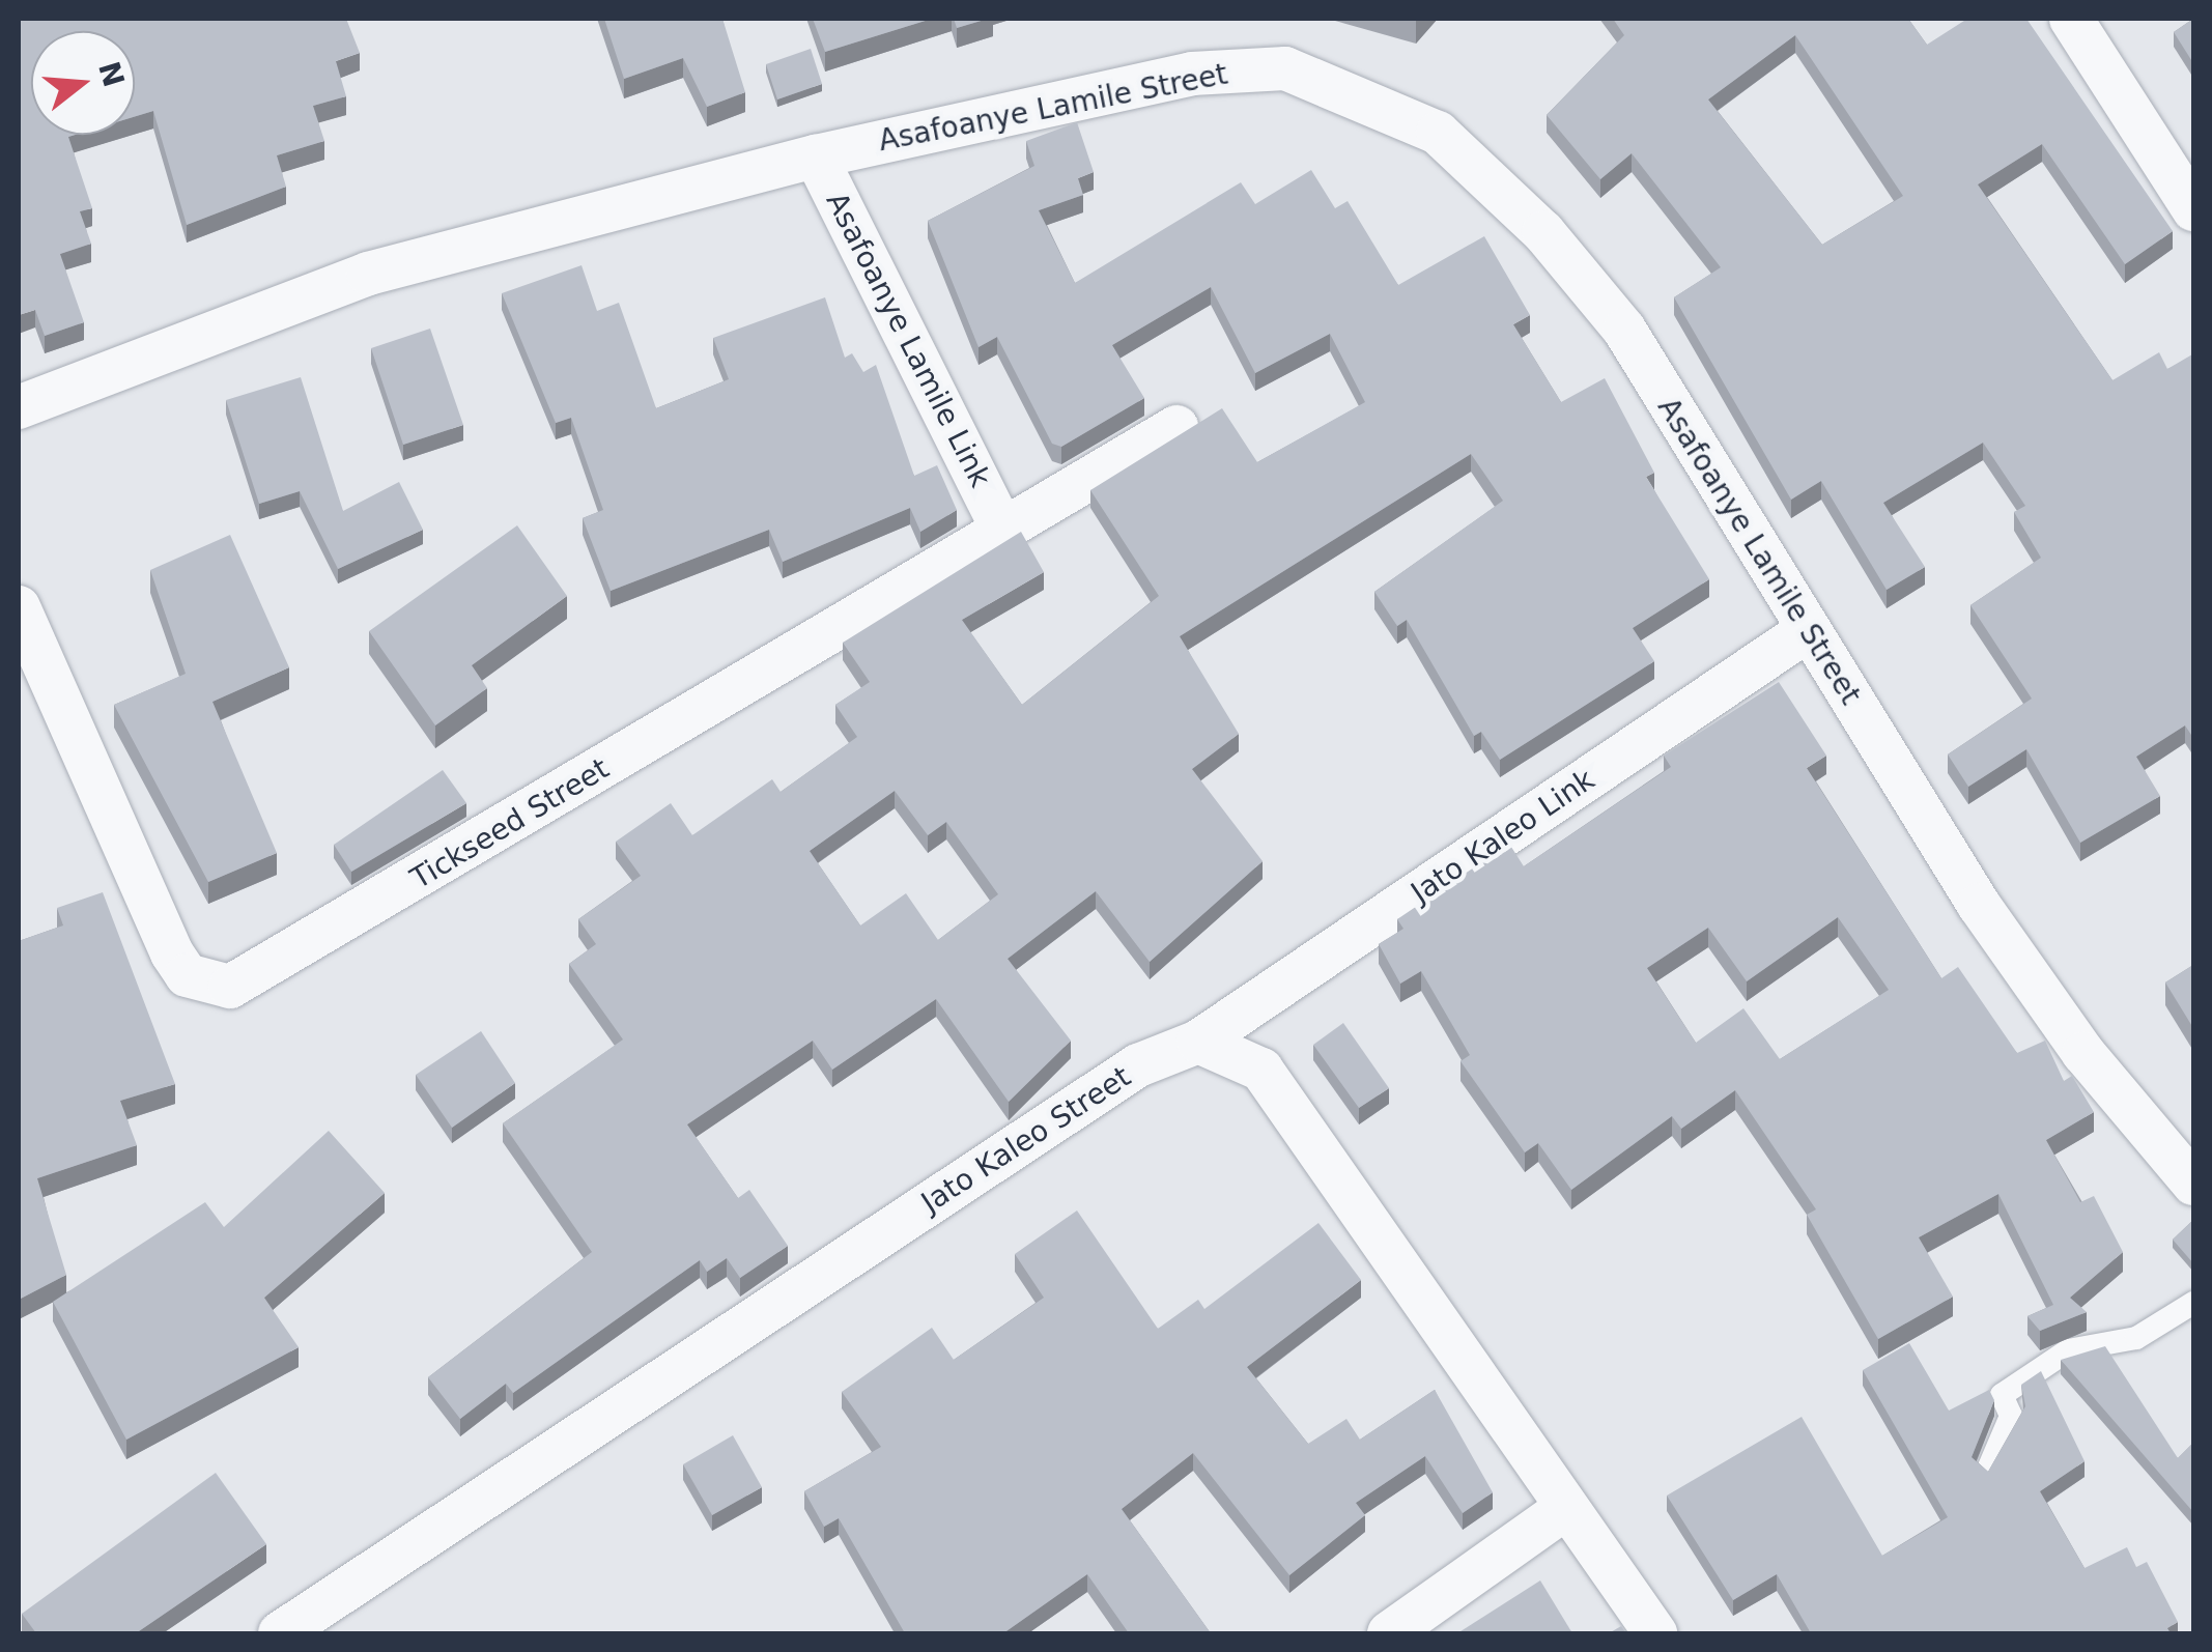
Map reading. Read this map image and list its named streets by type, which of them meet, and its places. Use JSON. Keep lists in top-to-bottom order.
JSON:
{
  "streets": {
    "street": [
      "Asafoanye Lamile Street",
      "Asafoanye Lamile Link",
      "Tickseed Street",
      "Jato Kaleo Link",
      "Jato Kaleo Street"
    ]
  },
  "crossings": [
    ["Asafoanye Lamile Street", "Asafoanye Lamile Link"],
    ["Asafoanye Lamile Street", "Jato Kaleo Link"],
    ["Asafoanye Lamile Link", "Tickseed Street"],
    ["Jato Kaleo Link", "Jato Kaleo Street"]
  ],
  "north": "right"
}
